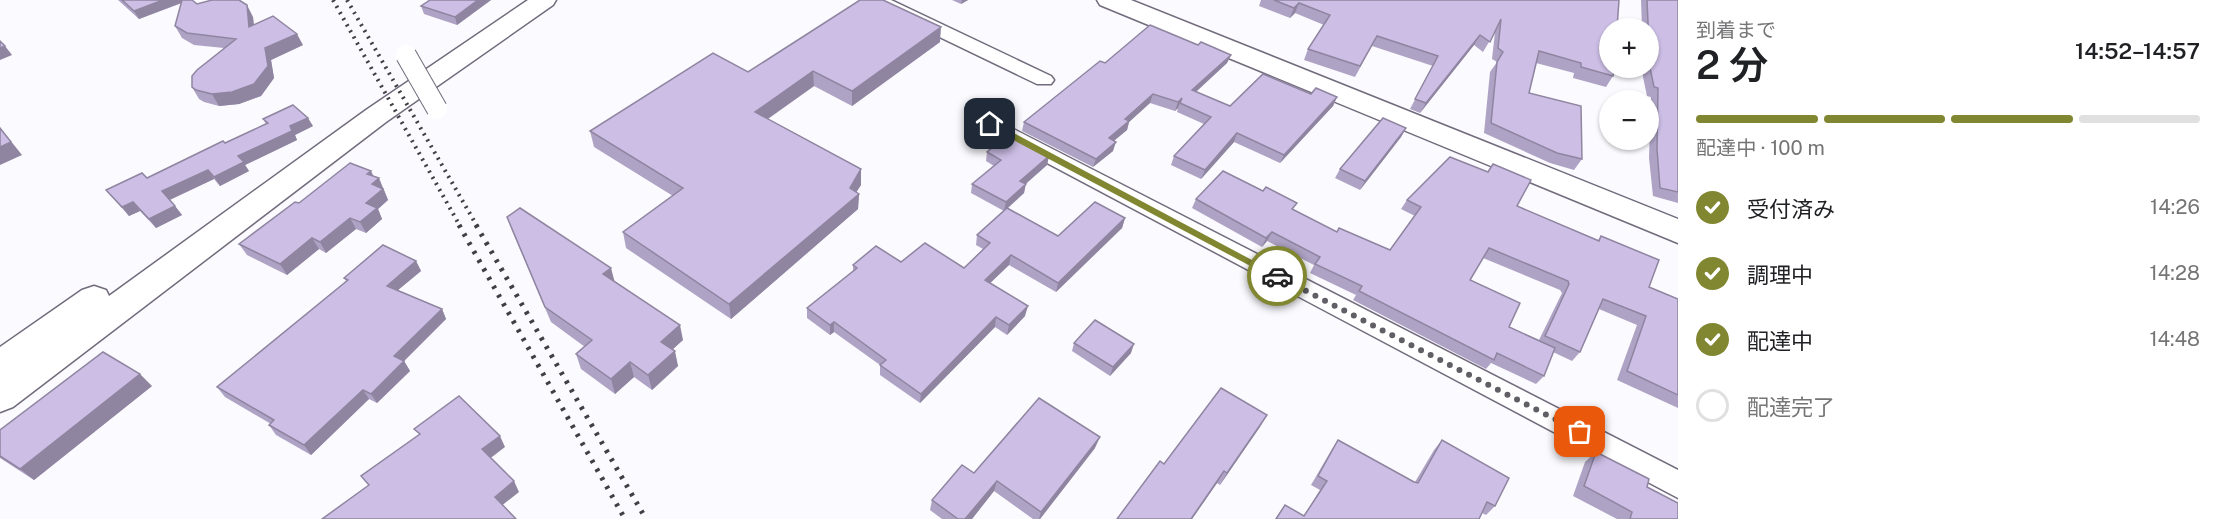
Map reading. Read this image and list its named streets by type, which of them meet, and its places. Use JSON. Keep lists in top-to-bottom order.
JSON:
{
  "page": {
    "heading": ["2 分", "到着まで", "14:52–14:57"],
    "map_buttons": ["+", "−"],
    "bar": "配達中 · 100 m",
    "list": [
      ["受付済み", "14:26"],
      ["調理中", "14:28"],
      ["配達中", "14:48"],
      "配達完了"
    ]
  }
}
